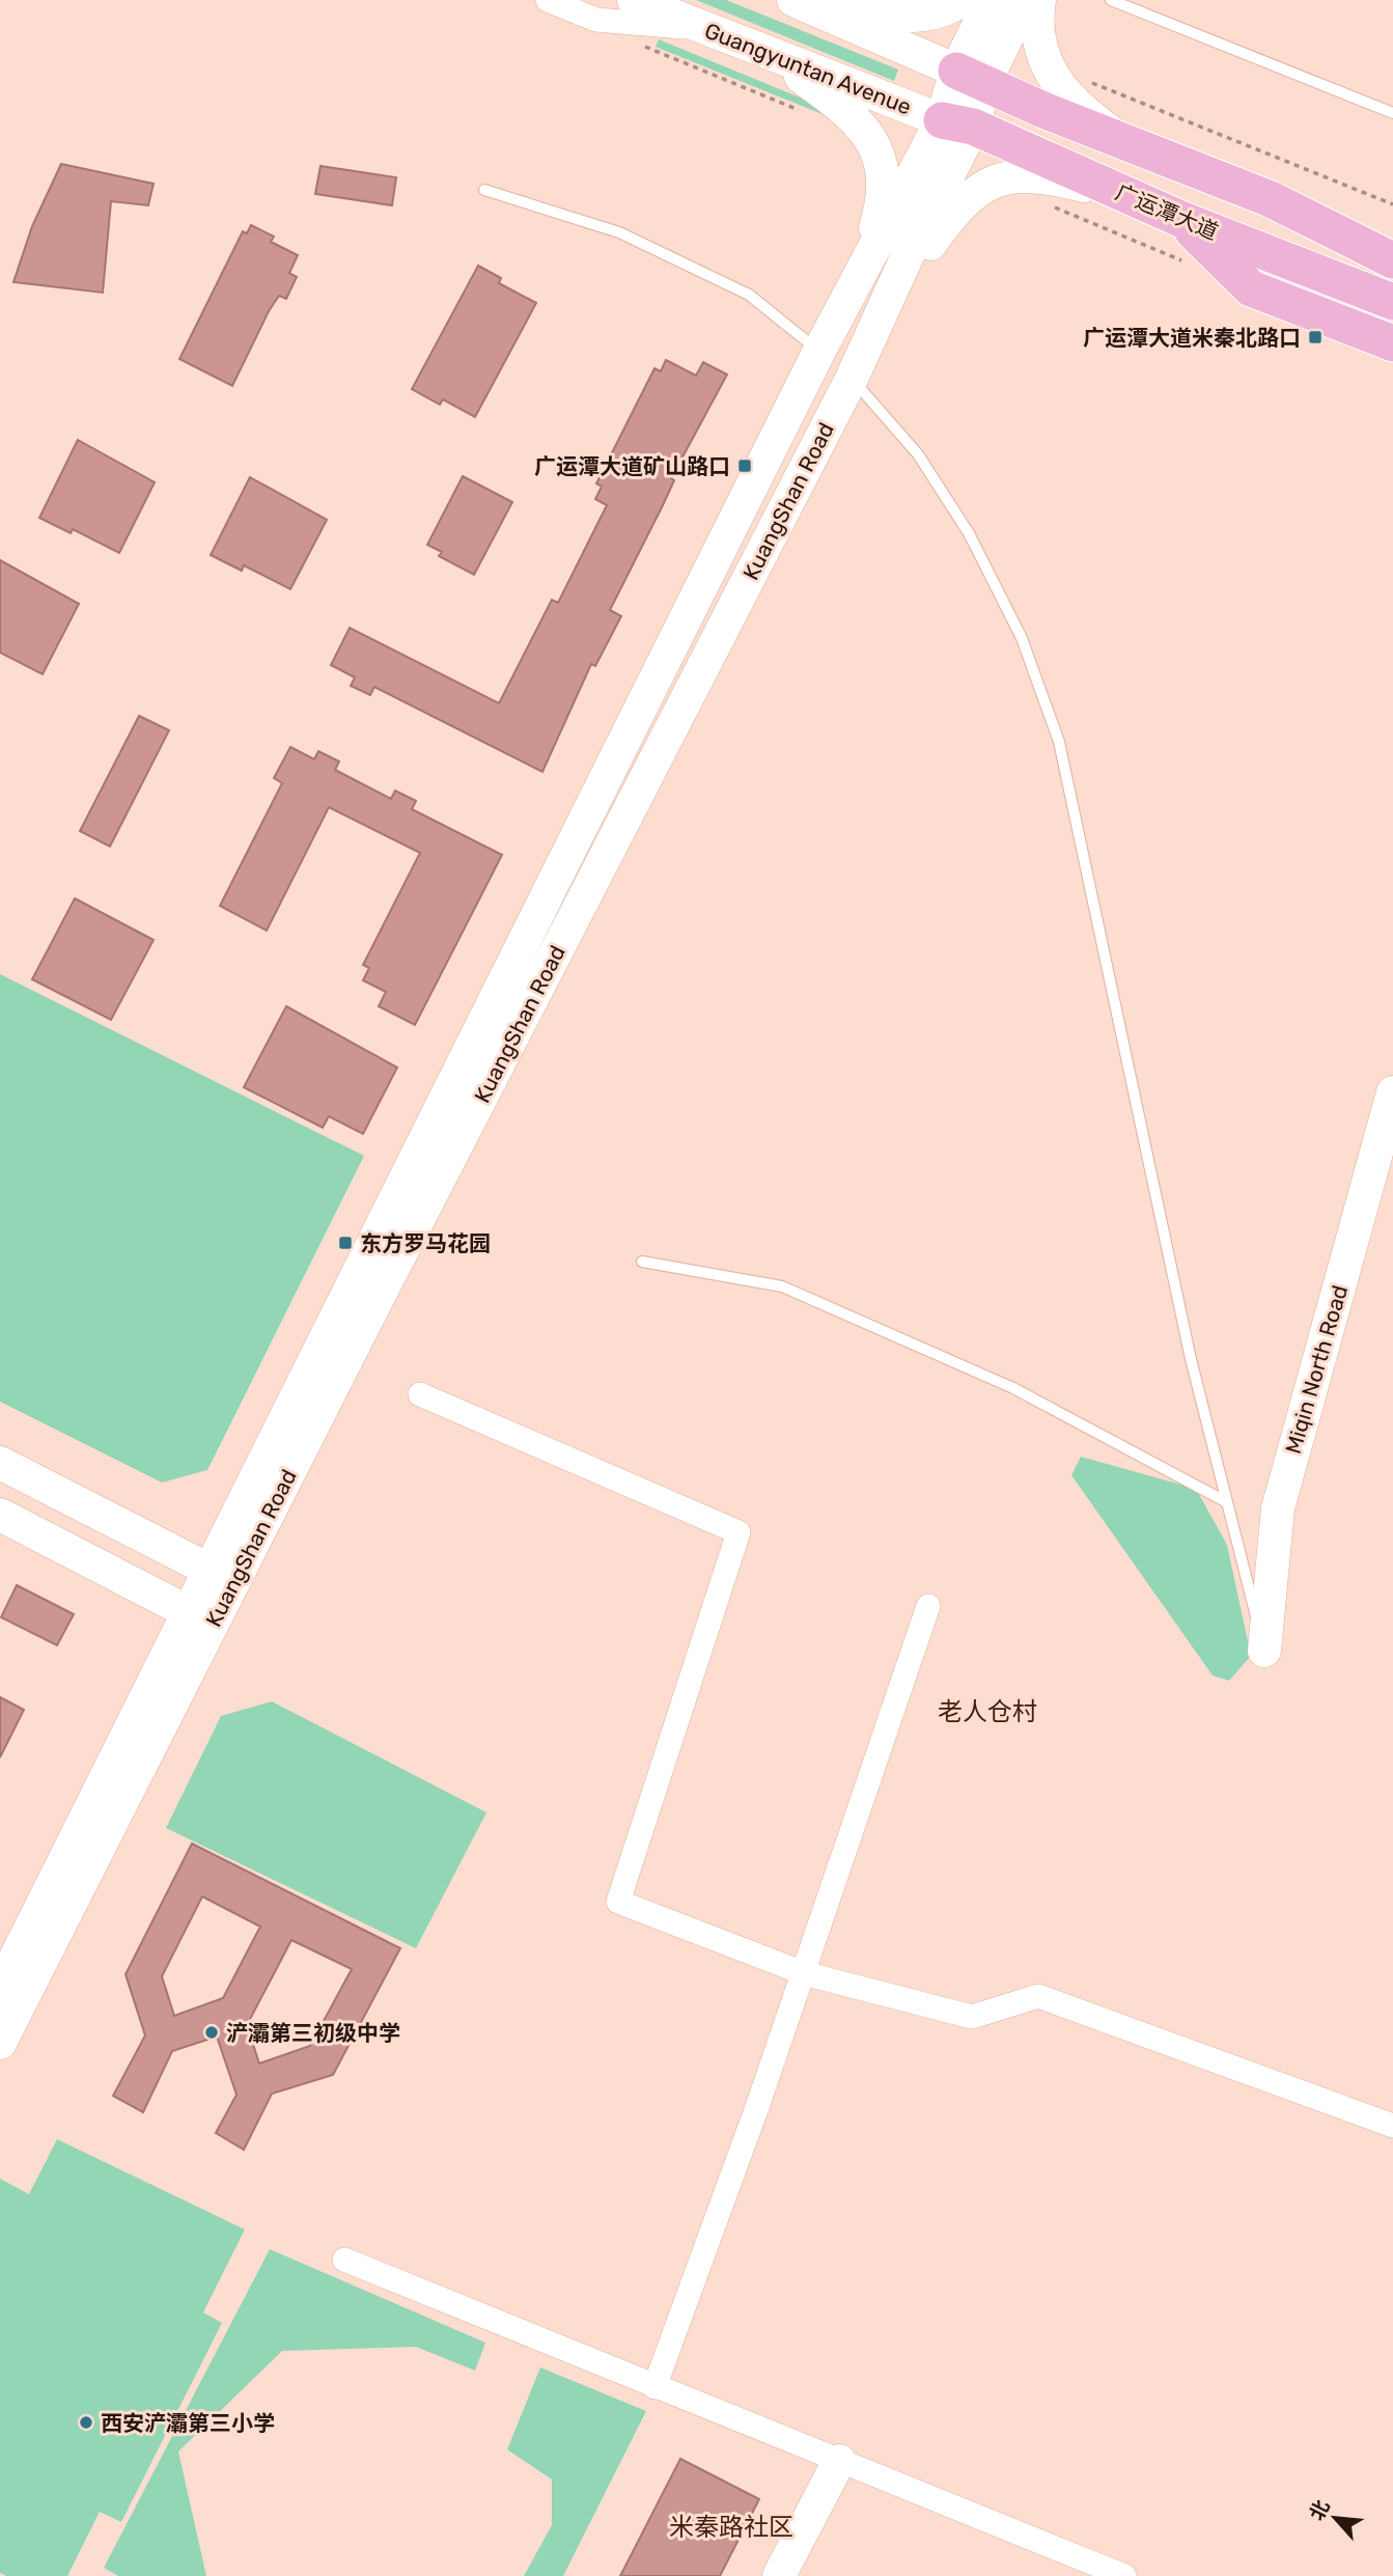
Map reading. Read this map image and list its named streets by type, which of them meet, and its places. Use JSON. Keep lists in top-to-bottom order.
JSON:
{
  "streets": {
    "main road": [
      "Guangyuntan Avenue",
      "广运潭大道",
      "KuangShan Road",
      "Miqin North Road"
    ]
  },
  "crossings": [
    ["Guangyuntan Avenue", "广运潭大道"],
    ["Guangyuntan Avenue", "KuangShan Road"],
    ["广运潭大道", "KuangShan Road"]
  ],
  "districts": ["老人仓村", "米秦路社区"],
  "places": {
    "transit": ["广运潭大道米秦北路口", "广运潭大道矿山路口", "东方罗马花园"],
    "other": ["浐灞第三初级中学", "西安浐灞第三小学"]
  },
  "north": "top left"
}
